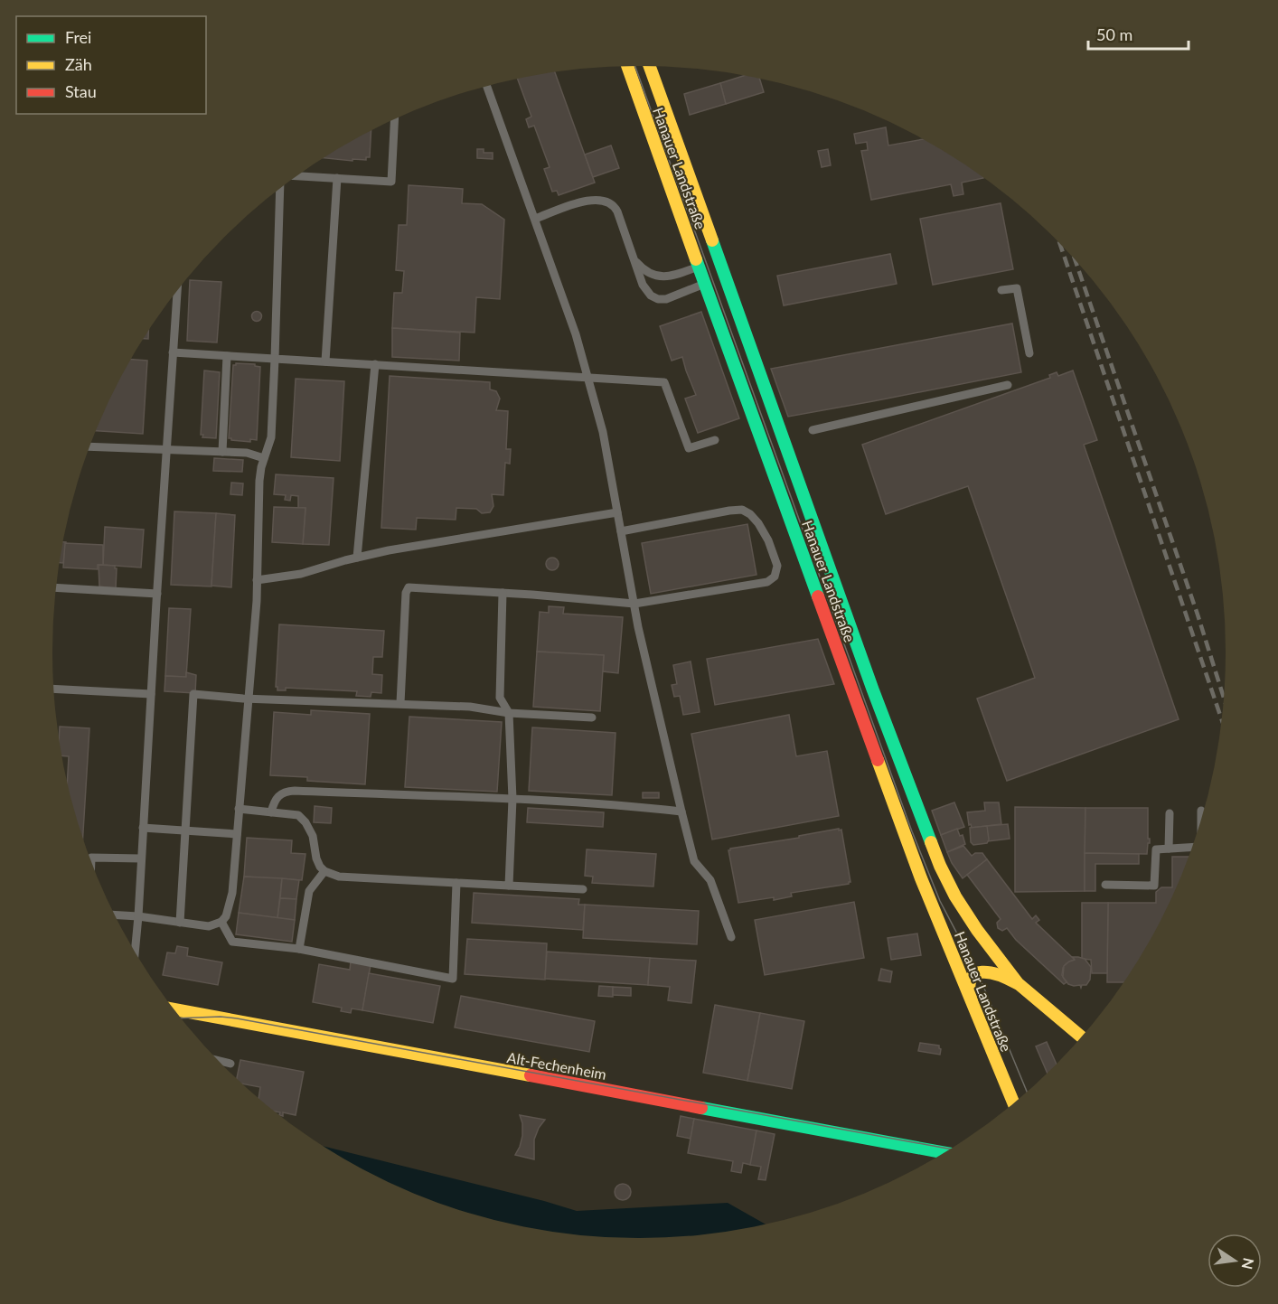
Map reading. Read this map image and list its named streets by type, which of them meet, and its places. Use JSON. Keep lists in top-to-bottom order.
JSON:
{
  "streets": {
    "main road": ["Hanauer Landstraße", "Alt-Fechenheim"]
  },
  "legend": ["Frei", "Zäh", "Stau"],
  "scale_bar": "50 m",
  "north": "right"
}
